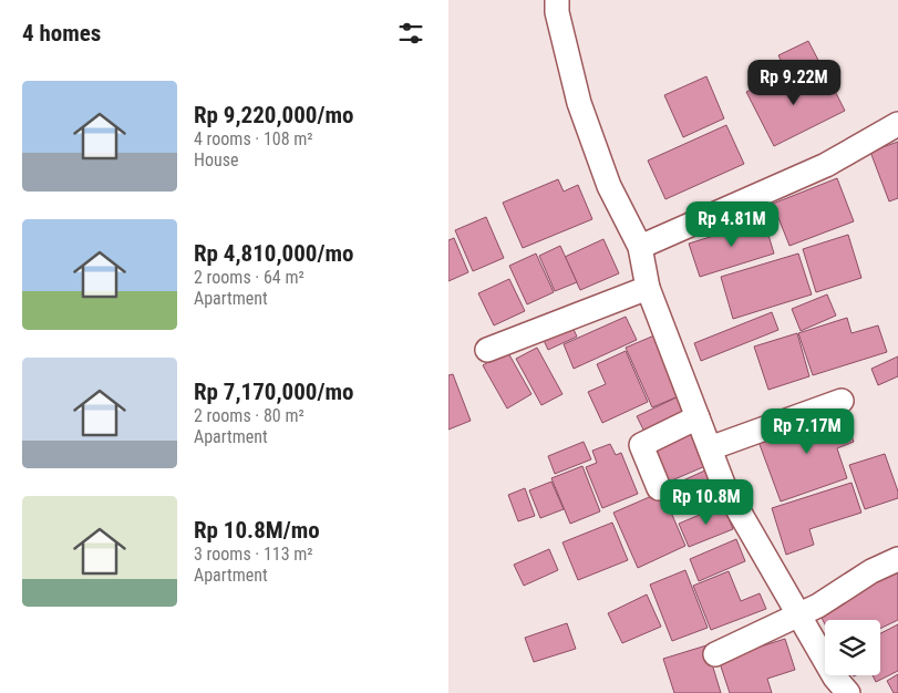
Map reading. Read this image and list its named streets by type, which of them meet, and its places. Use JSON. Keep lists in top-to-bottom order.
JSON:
{
  "page": {
    "heading": "4 homes",
    "price": [
      "Rp 9.22M",
      "Rp 4.81M",
      "Rp 7.17M",
      "Rp 10.8M"
    ],
    "list": [
      {
        "name": "Rp 9,220,000/mo",
        "note": "4 rooms · 108 m² · House"
      },
      {
        "name": "Rp 4,810,000/mo",
        "note": "2 rooms · 64 m² · Apartment"
      },
      {
        "name": "Rp 7,170,000/mo",
        "note": "2 rooms · 80 m² · Apartment"
      },
      {
        "name": "Rp 10.8M/mo",
        "note": "3 rooms · 113 m² · Apartment"
      }
    ]
  }
}
